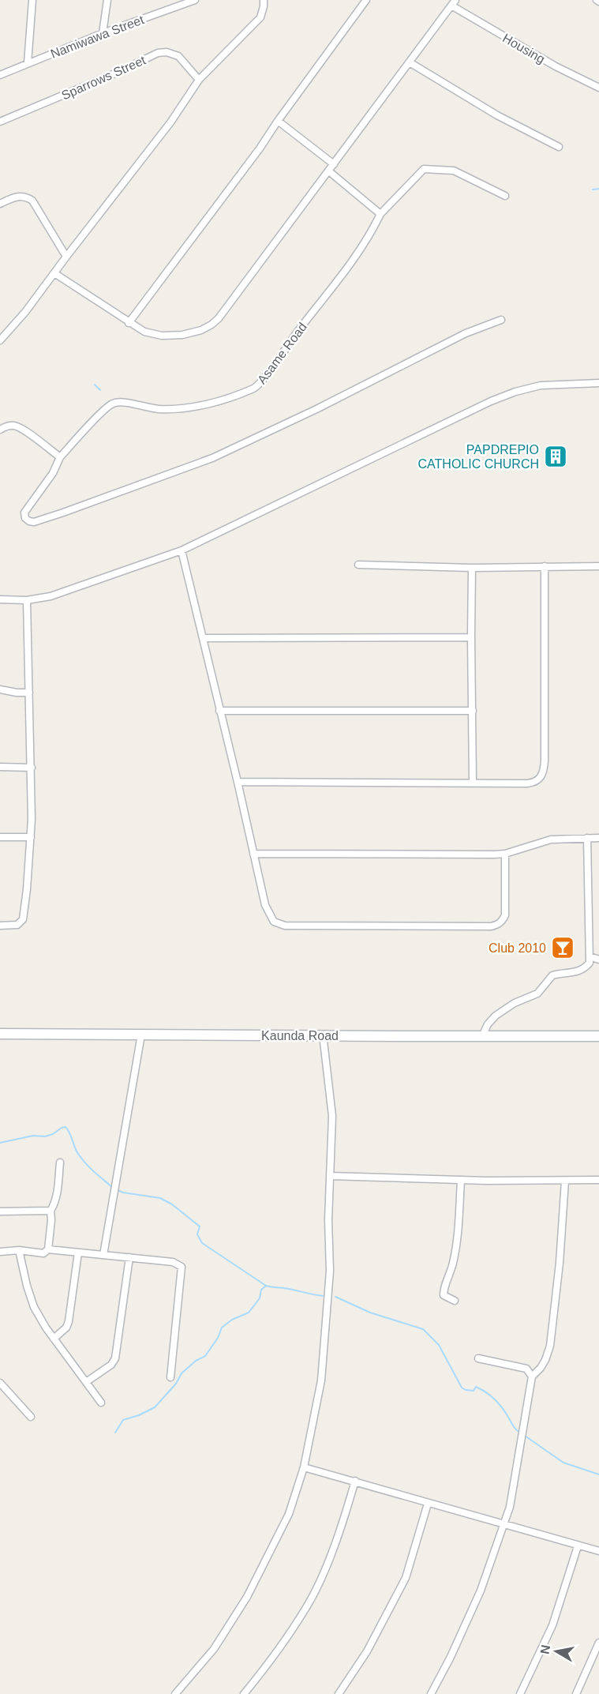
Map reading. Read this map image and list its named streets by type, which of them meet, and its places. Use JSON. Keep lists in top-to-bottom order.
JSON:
{
  "streets": {
    "main road": ["Kaunda Road"],
    "street": [
      "Namiwawa Street",
      "Housing",
      "Sparrows Street",
      "Asame Road"
    ]
  },
  "places": {
    "building": ["PAPDREPIO CATHOLIC CHURCH"],
    "bar": ["Club 2010"]
  },
  "north": "left"
}
